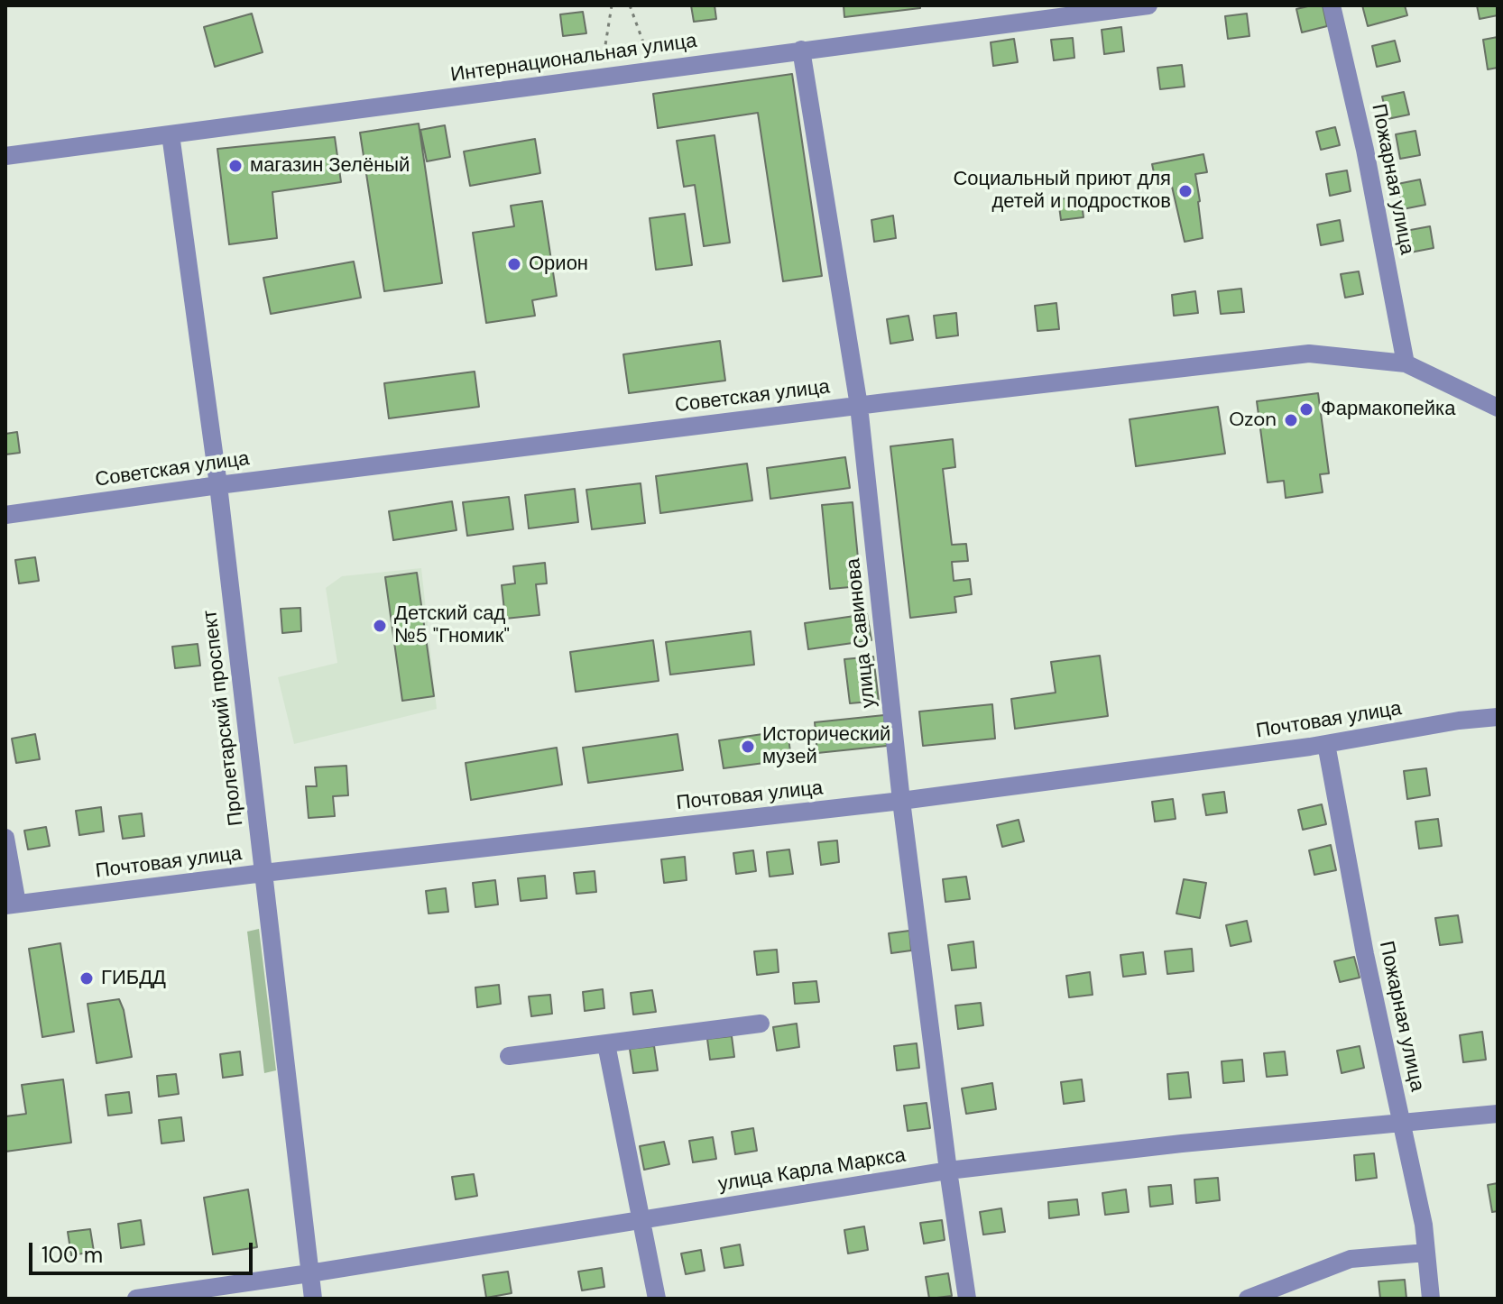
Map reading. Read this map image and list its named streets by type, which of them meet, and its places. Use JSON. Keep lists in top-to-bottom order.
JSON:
{
  "streets": {
    "street": [
      "Интернациональная улица",
      "Пожарная улица",
      "Советская улица",
      "улица Савинова",
      "Пролетарский проспект",
      "Почтовая улица",
      "улица Карла Маркса"
    ]
  },
  "crossings": [
    ["Интернациональная улица", "улица Савинова"],
    ["Интернациональная улица", "Пролетарский проспект"],
    ["Пожарная улица", "Советская улица"],
    ["Пожарная улица", "Почтовая улица"],
    ["Пожарная улица", "улица Карла Маркса"],
    ["Советская улица", "улица Савинова"],
    ["Советская улица", "Пролетарский проспект"],
    ["улица Савинова", "Почтовая улица"],
    ["улица Савинова", "улица Карла Маркса"],
    ["Пролетарский проспект", "Почтовая улица"],
    ["Пролетарский проспект", "улица Карла Маркса"]
  ],
  "places": [
    "магазин Зелёный",
    "Социальный приют для детей и подростков",
    "Орион",
    "Фармакопейка",
    "Ozon",
    "Детский сад №5 \"Гномик\"",
    "Исторический музей",
    "ГИБДД"
  ],
  "scale_bar": "100 m"
}
